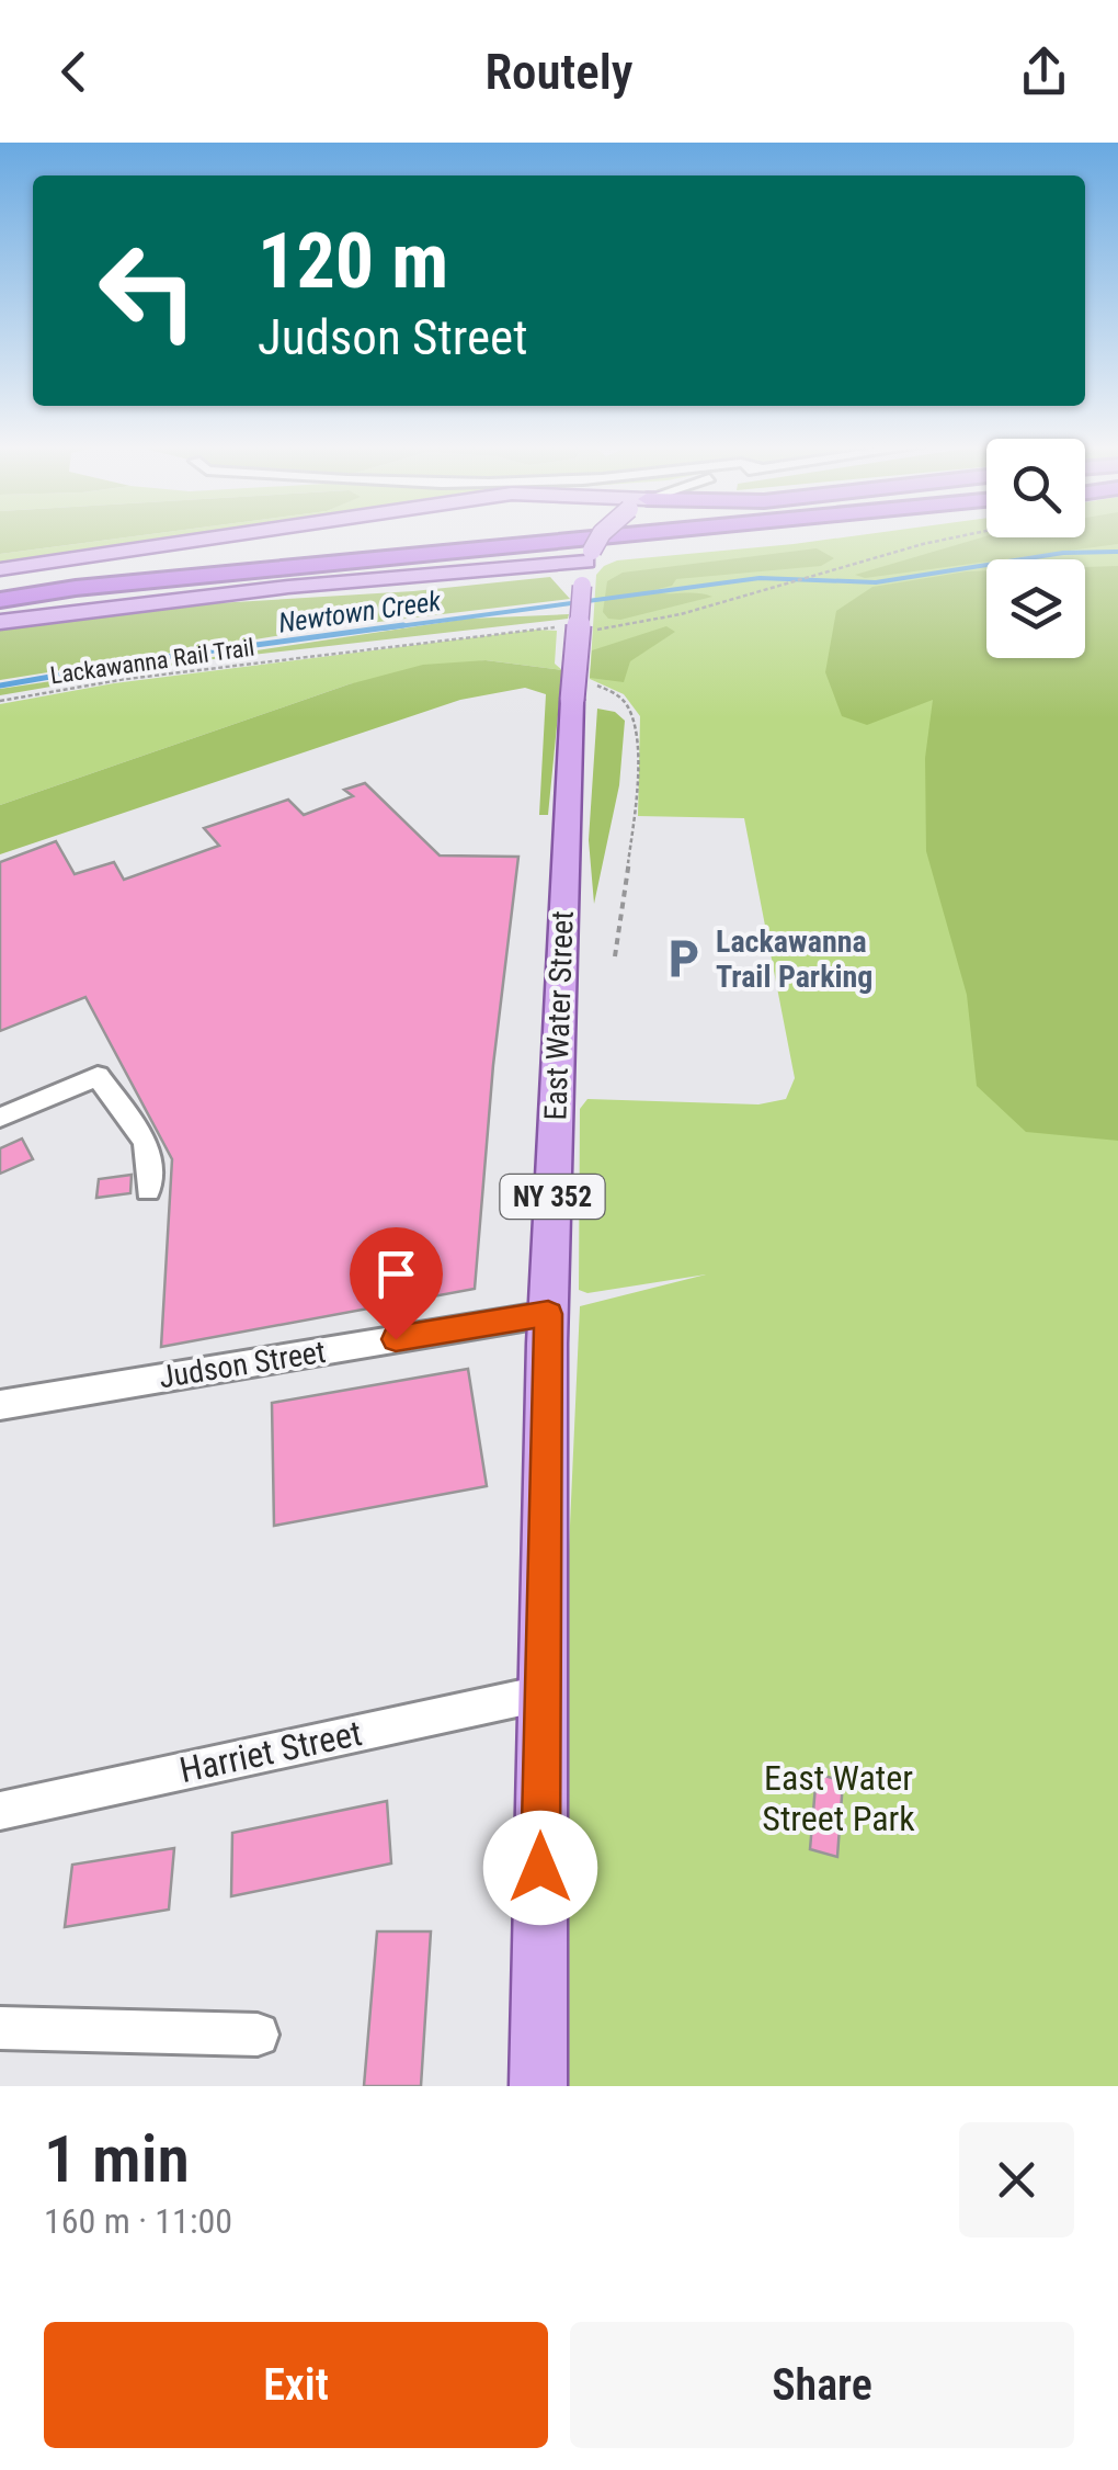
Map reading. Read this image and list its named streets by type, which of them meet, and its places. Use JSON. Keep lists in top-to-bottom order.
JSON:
{
  "streets": {
    "main road": ["East Water Street", "NY 352"],
    "street": ["Judson Street", "Harriet Street"],
    "path": ["Lackawanna Rail Trail"]
  },
  "crossings": [
    ["East Water Street", "Judson Street"],
    ["East Water Street", "Harriet Street"]
  ],
  "water": ["Newtown Creek"],
  "parks": ["East Water Street Park"],
  "places": {
    "parking": ["Lackawanna Trail Parking"]
  },
  "page": {
    "header": "Routely",
    "turn": ["120 m", "Judson Street"],
    "heading": ["1 min", "160 m · 11:00"],
    "buttons": ["Exit", "Share"]
  }
}
